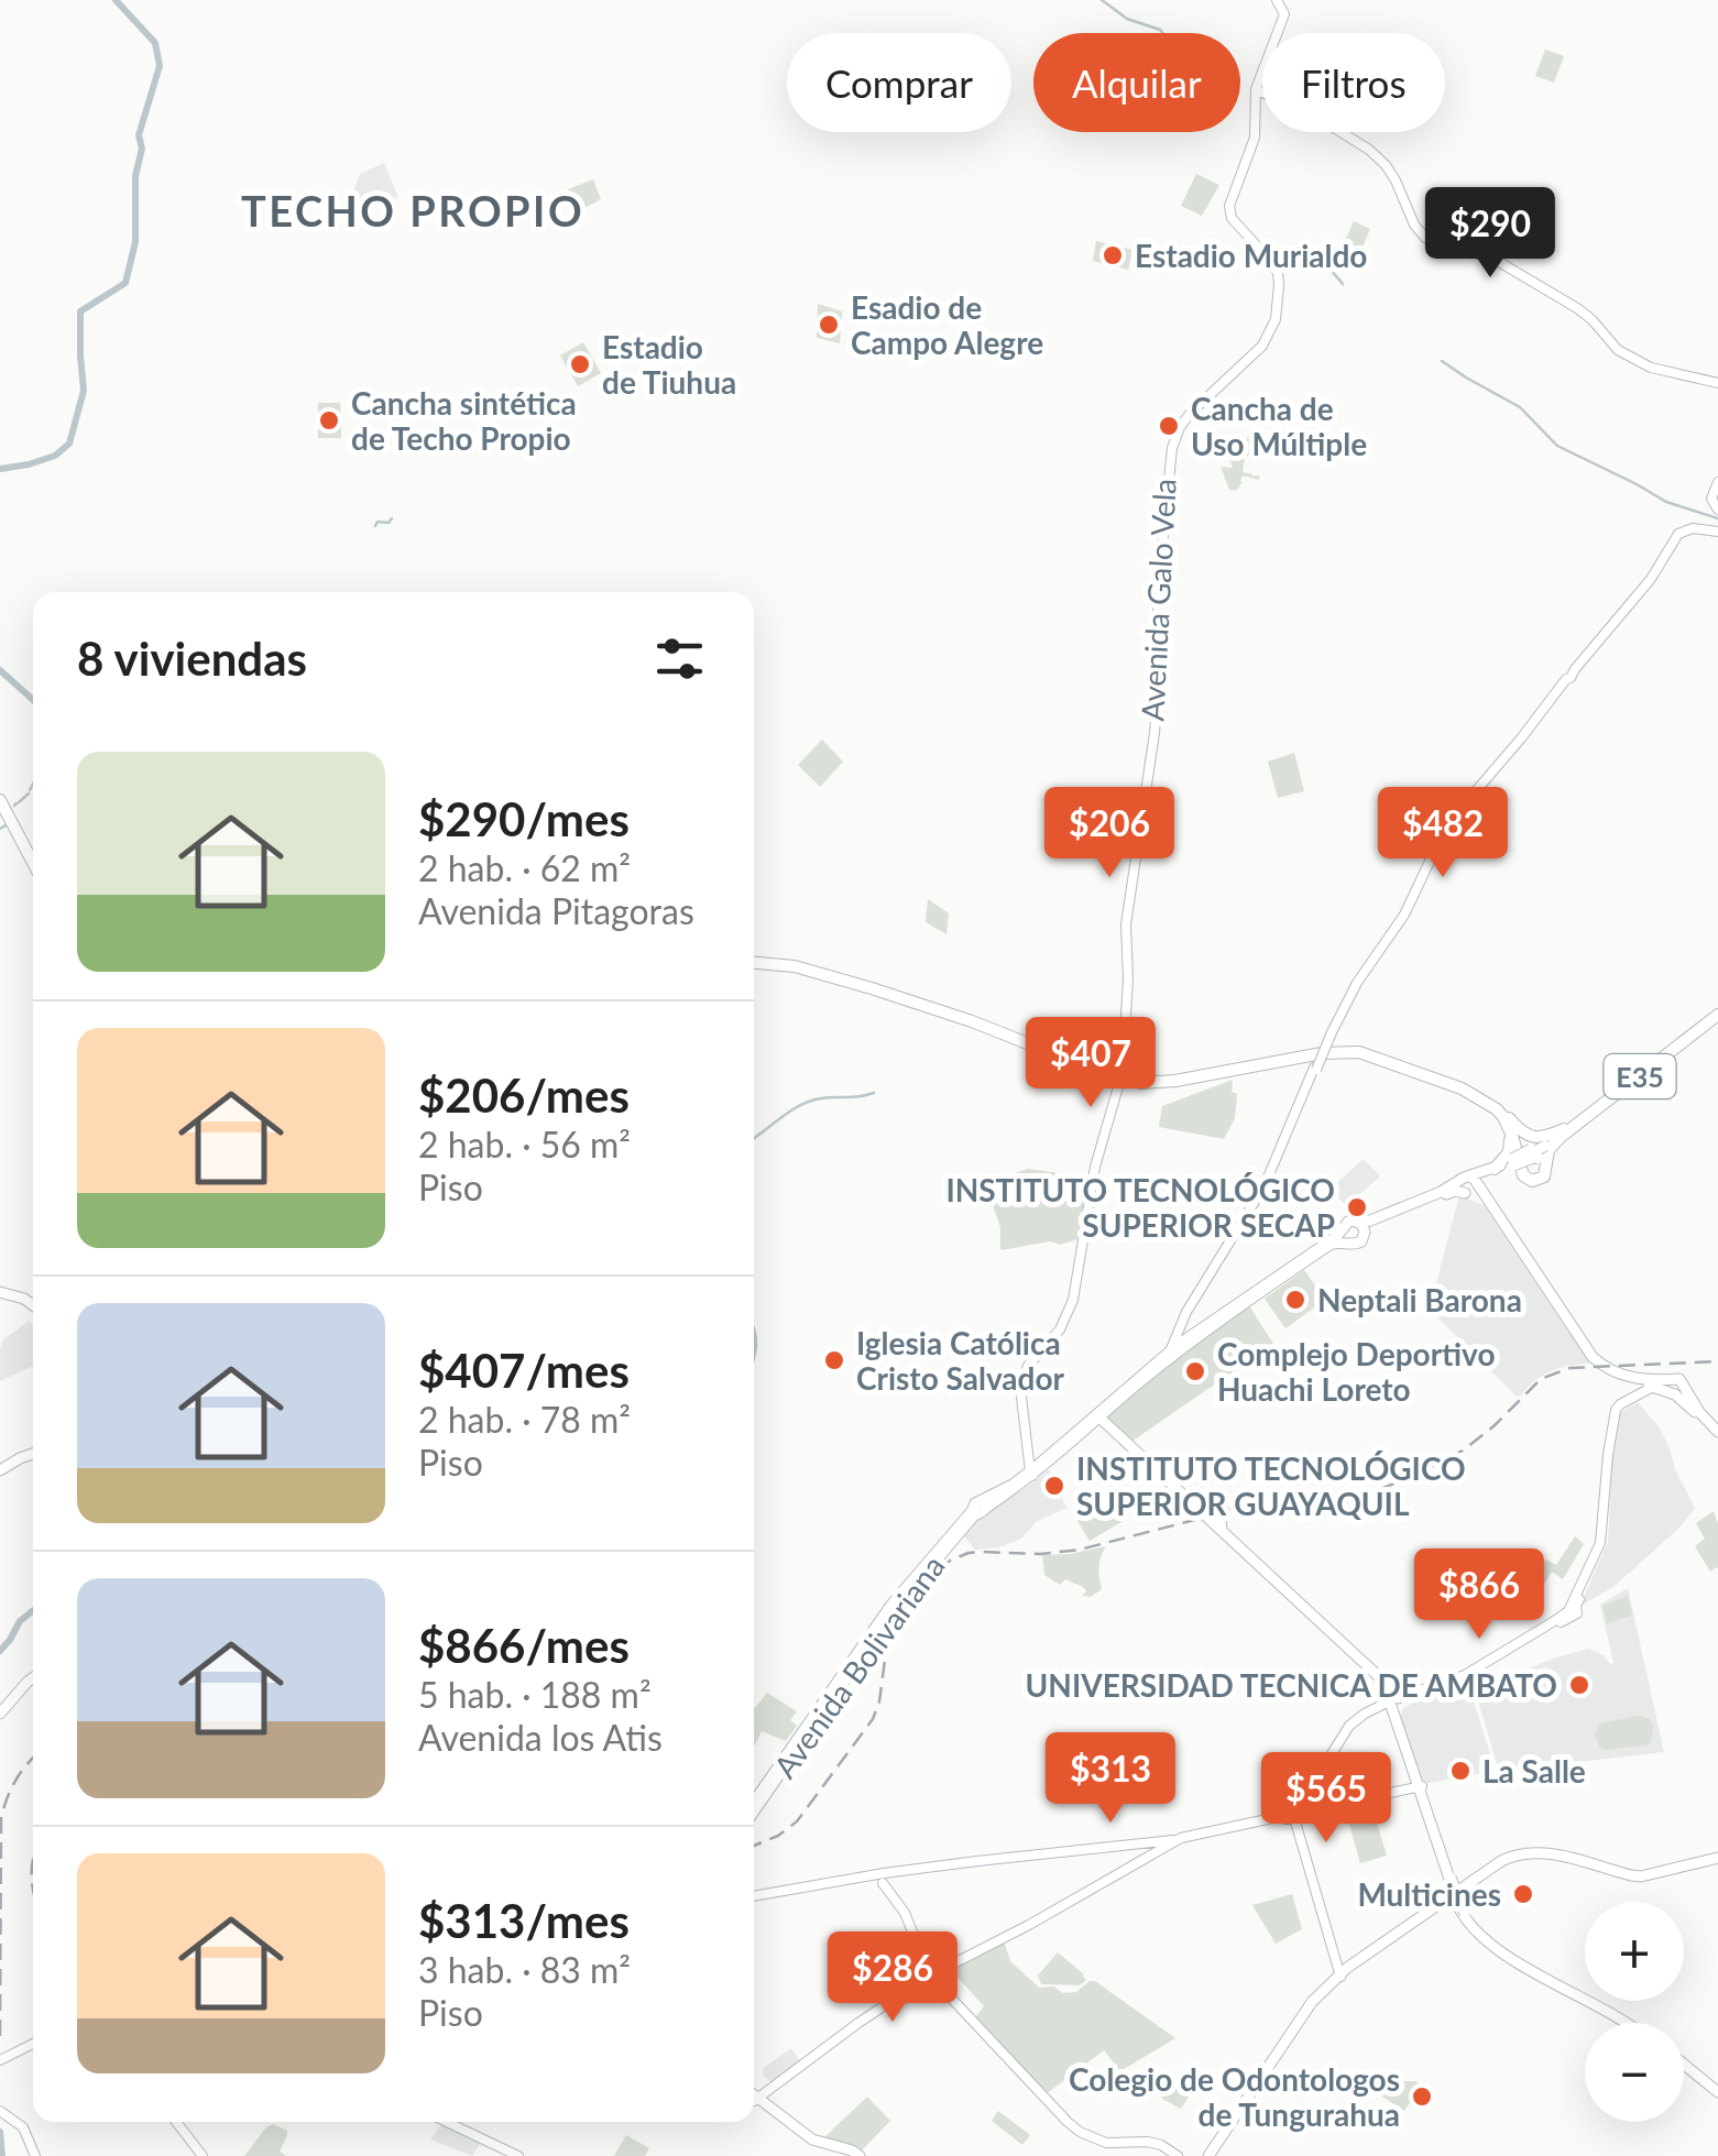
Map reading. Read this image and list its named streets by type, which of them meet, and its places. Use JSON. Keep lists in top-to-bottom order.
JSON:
{
  "streets": {
    "highway": ["E35", "Avenida Bolivariana"],
    "main road": ["Avenida Galo Vela"]
  },
  "crossings": [
    ["Avenida Galo Vela", "Avenida Bolivariana"]
  ],
  "districts": ["TECHO PROPIO"],
  "places": [
    "Estadio Murialdo",
    "Esadio de Campo Alegre",
    "Estadio de Tiuhua",
    "Cancha sintética de Techo Propio",
    "Cancha de Uso Múltiple",
    "INSTITUTO TECNOLÓGICO SUPERIOR SECAP",
    "Neptali Barona",
    "Iglesia Católica Cristo Salvador",
    "Complejo Deportivo Huachi Loreto",
    "INSTITUTO TECNOLÓGICO SUPERIOR GUAYAQUIL",
    "UNIVERSIDAD TECNICA DE AMBATO",
    "La Salle",
    "Multicines",
    "Colegio de Odontologos de Tungurahua"
  ],
  "page": {
    "chip": ["Comprar", "Alquilar", "Filtros"],
    "price": [
      "$290",
      "$206",
      "$482",
      "$407",
      "$866",
      "$313",
      "$565",
      "$286"
    ],
    "heading": "8 viviendas",
    "list": [
      {
        "name": "$290/mes",
        "note": "2 hab. · 62 m² · Avenida Pitagoras"
      },
      {
        "name": "$206/mes",
        "note": "2 hab. · 56 m² · Piso"
      },
      {
        "name": "$407/mes",
        "note": "2 hab. · 78 m² · Piso"
      },
      {
        "name": "$866/mes",
        "note": "5 hab. · 188 m² · Avenida los Atis"
      },
      {
        "name": "$313/mes",
        "note": "3 hab. · 83 m² · Piso"
      }
    ],
    "map_buttons": ["+", "−"]
  }
}
